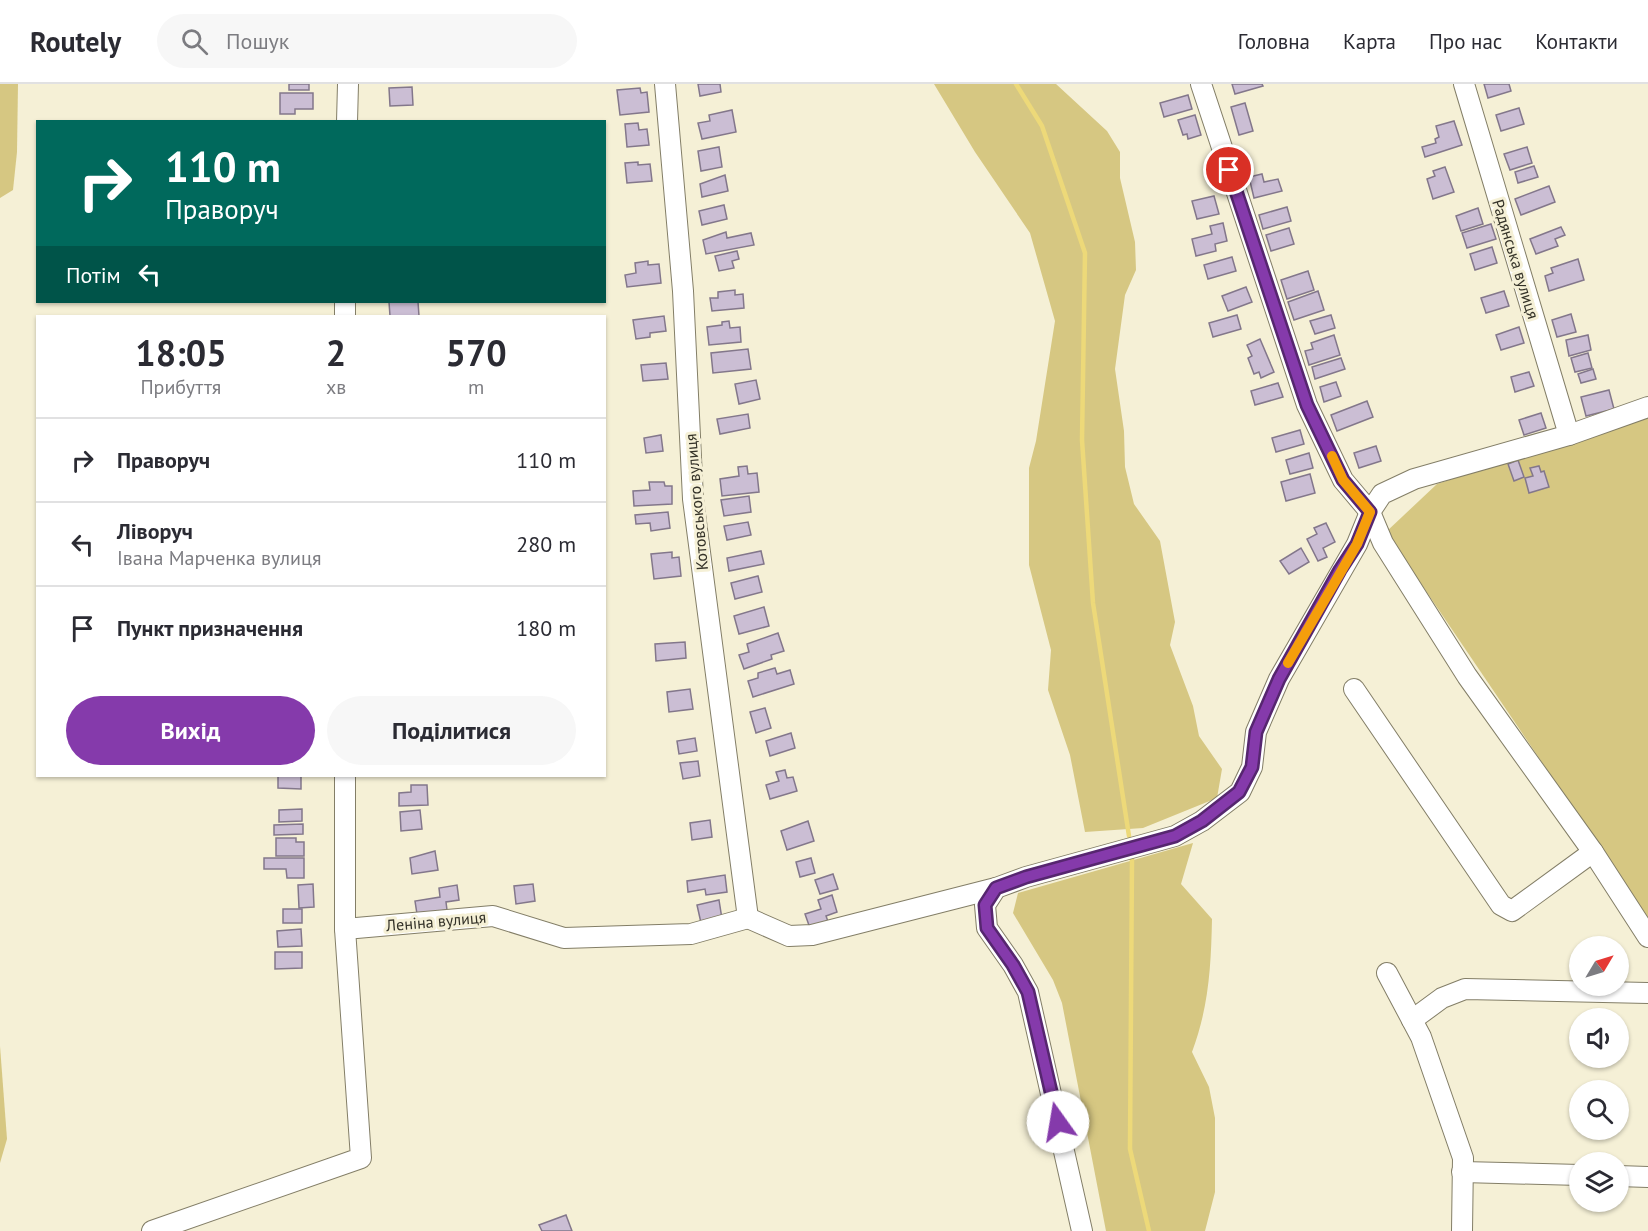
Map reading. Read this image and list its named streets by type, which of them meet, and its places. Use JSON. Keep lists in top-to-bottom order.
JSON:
{
  "streets": {
    "street": ["Радянська вулиця", "Котовського вулиця", "Леніна вулиця"]
  },
  "crossings": [
    ["Котовського вулиця", "Леніна вулиця"]
  ],
  "north": "top right",
  "page": {
    "header": "Routely",
    "search": "Пошук",
    "nav": [
      "Головна",
      "Карта",
      "Про нас",
      "Контакти"
    ],
    "turn": ["110 m", "Праворуч"],
    "then": "Потім",
    "eta": [
      "18:05",
      "Прибуття",
      "2",
      "хв",
      "570",
      "m"
    ],
    "list": [
      {
        "name": "Праворуч",
        "value": "110 m"
      },
      {
        "name": "Ліворуч",
        "note": "Івана Марченка вулиця",
        "value": "280 m"
      },
      {
        "name": "Пункт призначення",
        "value": "180 m"
      }
    ],
    "buttons": ["Вихід", "Поділитися"]
  }
}
